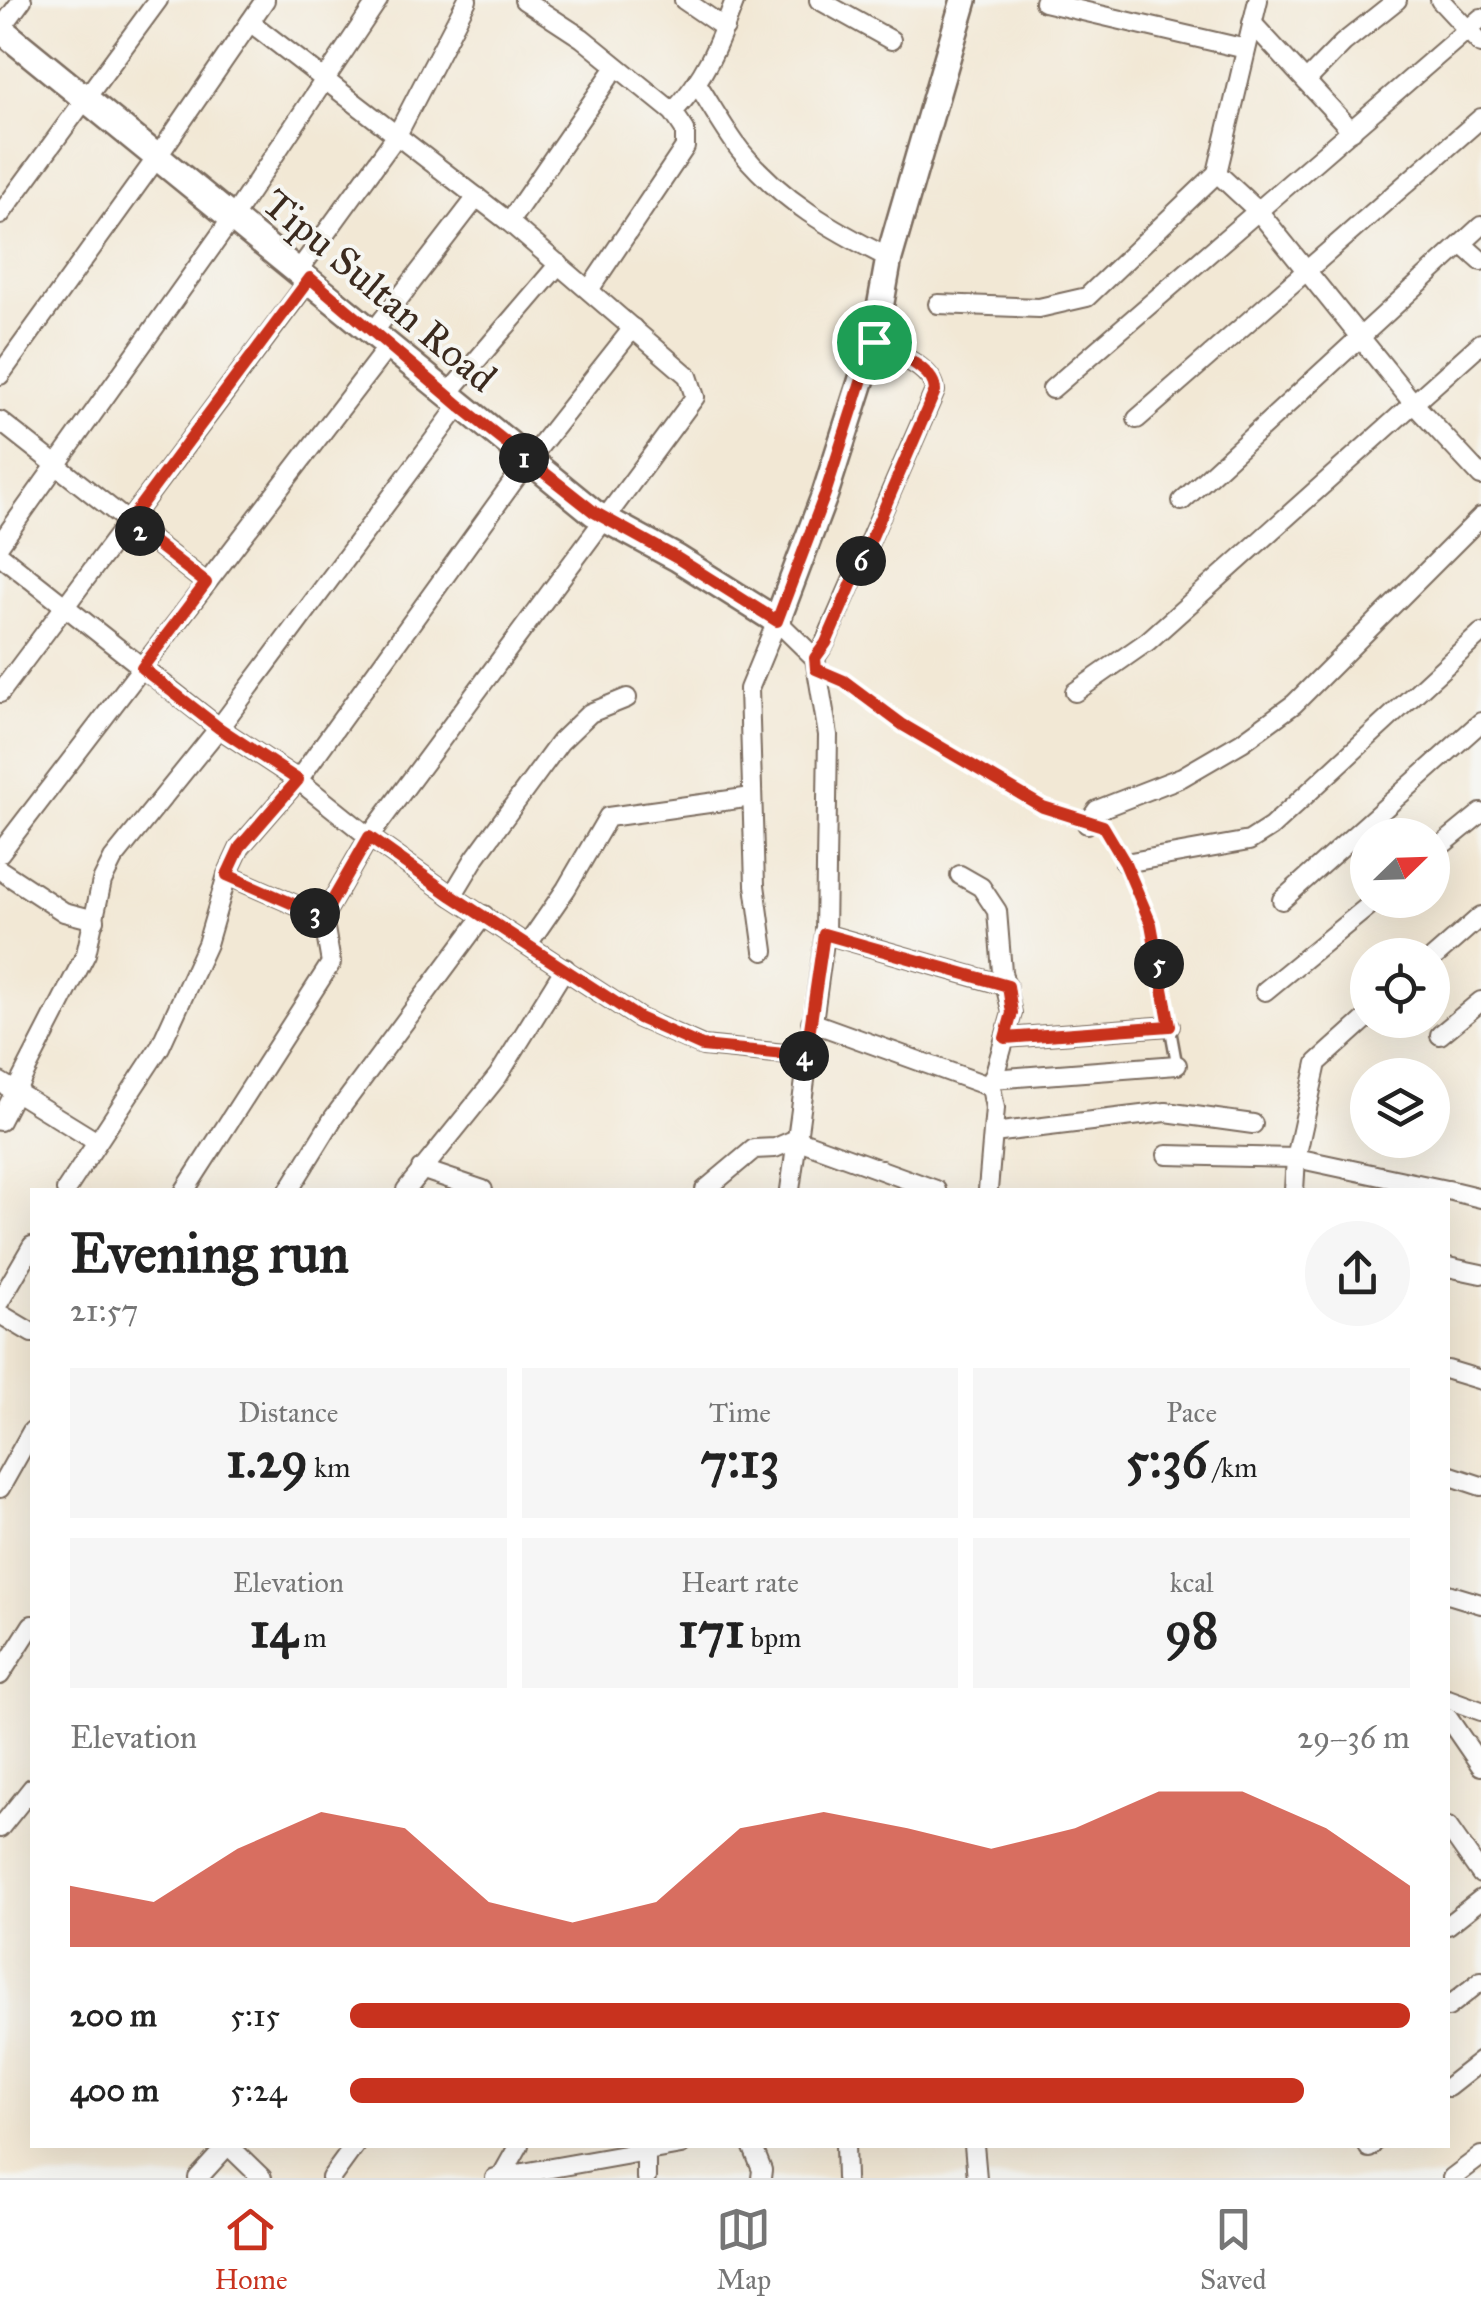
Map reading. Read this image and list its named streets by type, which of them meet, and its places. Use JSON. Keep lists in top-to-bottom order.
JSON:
{
  "streets": {
    "main road": ["Tipu Sultan Road"]
  },
  "north": "top right",
  "page": {
    "pins": [
      "1",
      "2",
      "6",
      "3",
      "5",
      "4"
    ],
    "heading": ["Evening run", "21:57"],
    "stats": [
      ["Distance", "1.29 km"],
      ["Time", "7:13"],
      ["Pace", "5:36 /km"],
      ["Elevation", "14 m"],
      ["Heart rate", "171 bpm"],
      ["kcal", "98"]
    ],
    "chart": ["Elevation", "29–36 m"],
    "list": [
      {
        "name": "200 m",
        "note": "5:15"
      },
      {
        "name": "400 m",
        "note": "5:24"
      }
    ],
    "tabs": ["Home", "Map", "Saved"]
  }
}
